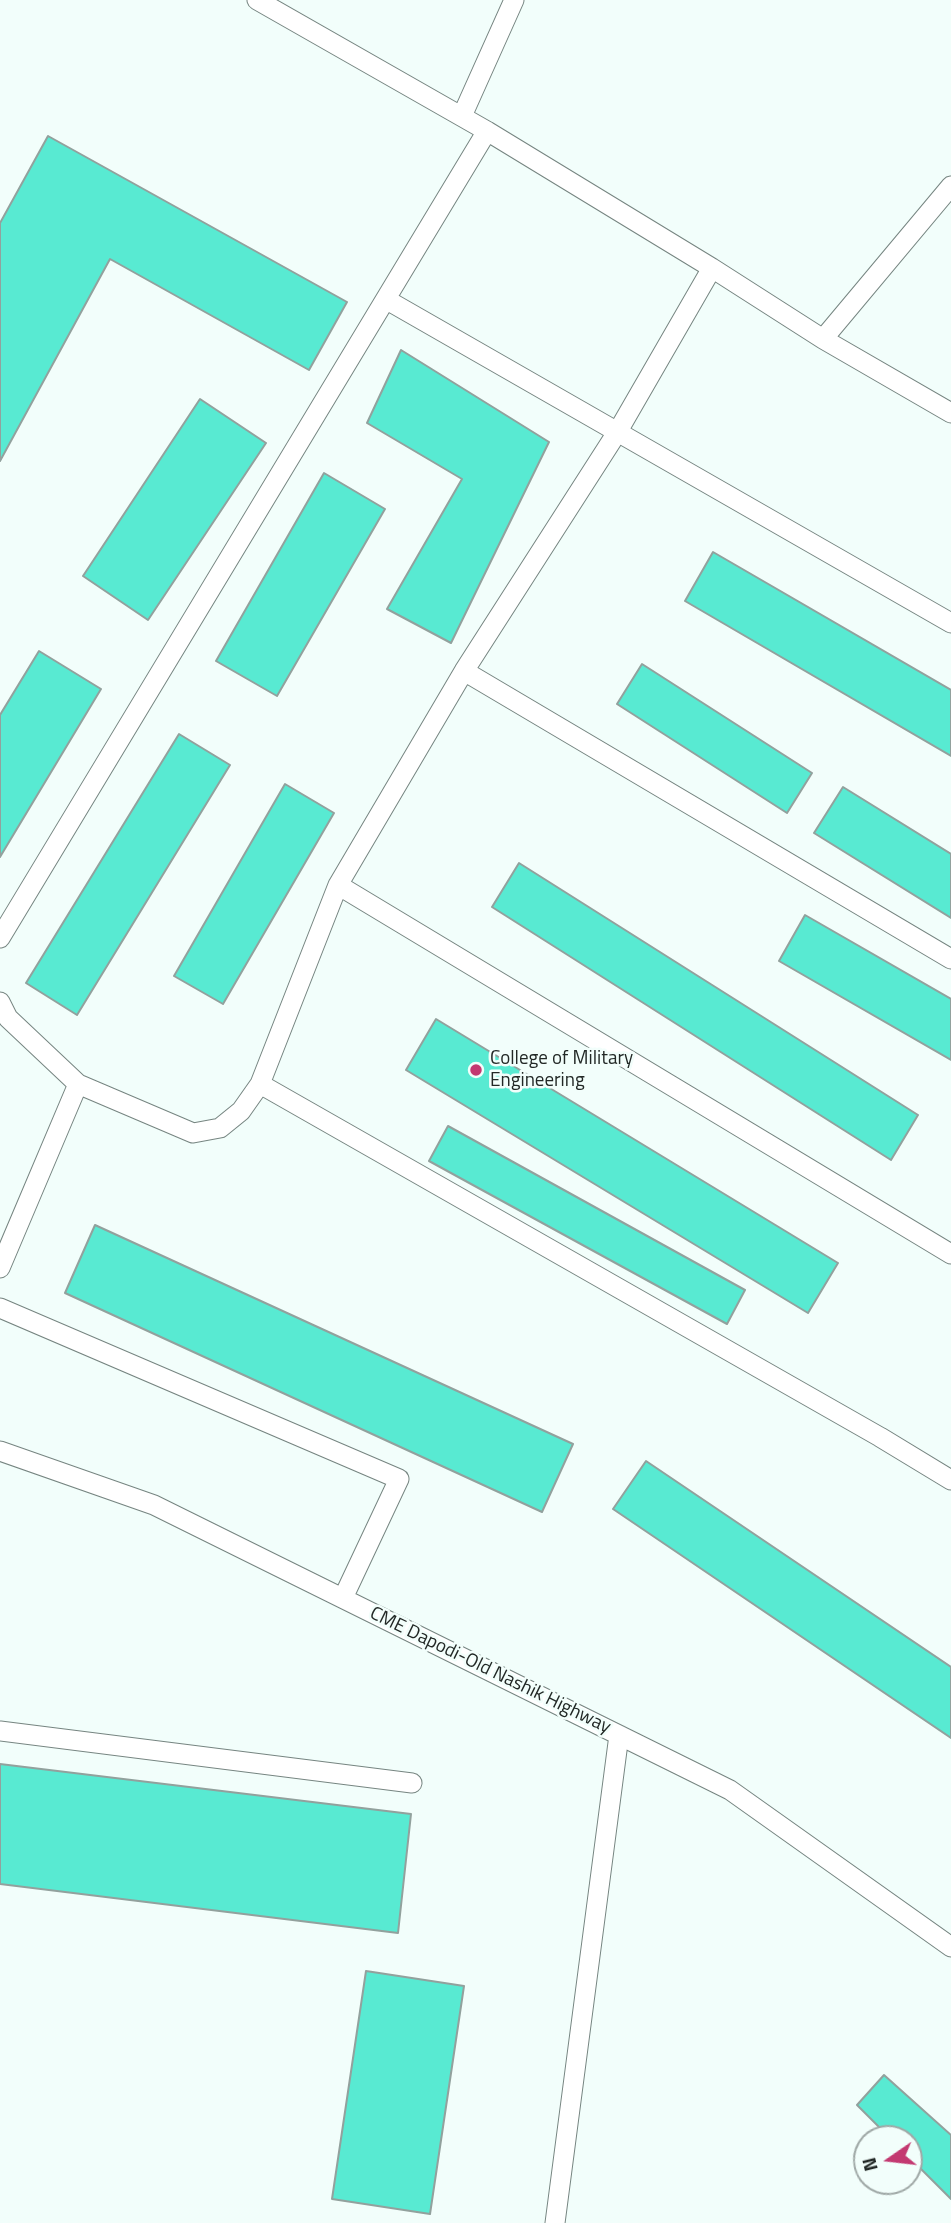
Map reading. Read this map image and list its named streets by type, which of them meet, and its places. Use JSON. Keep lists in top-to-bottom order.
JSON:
{
  "streets": {
    "lane": ["CME Dapodi-Old Nashik Highway"]
  },
  "places": ["College of Military Engineering"],
  "north": "left"
}
